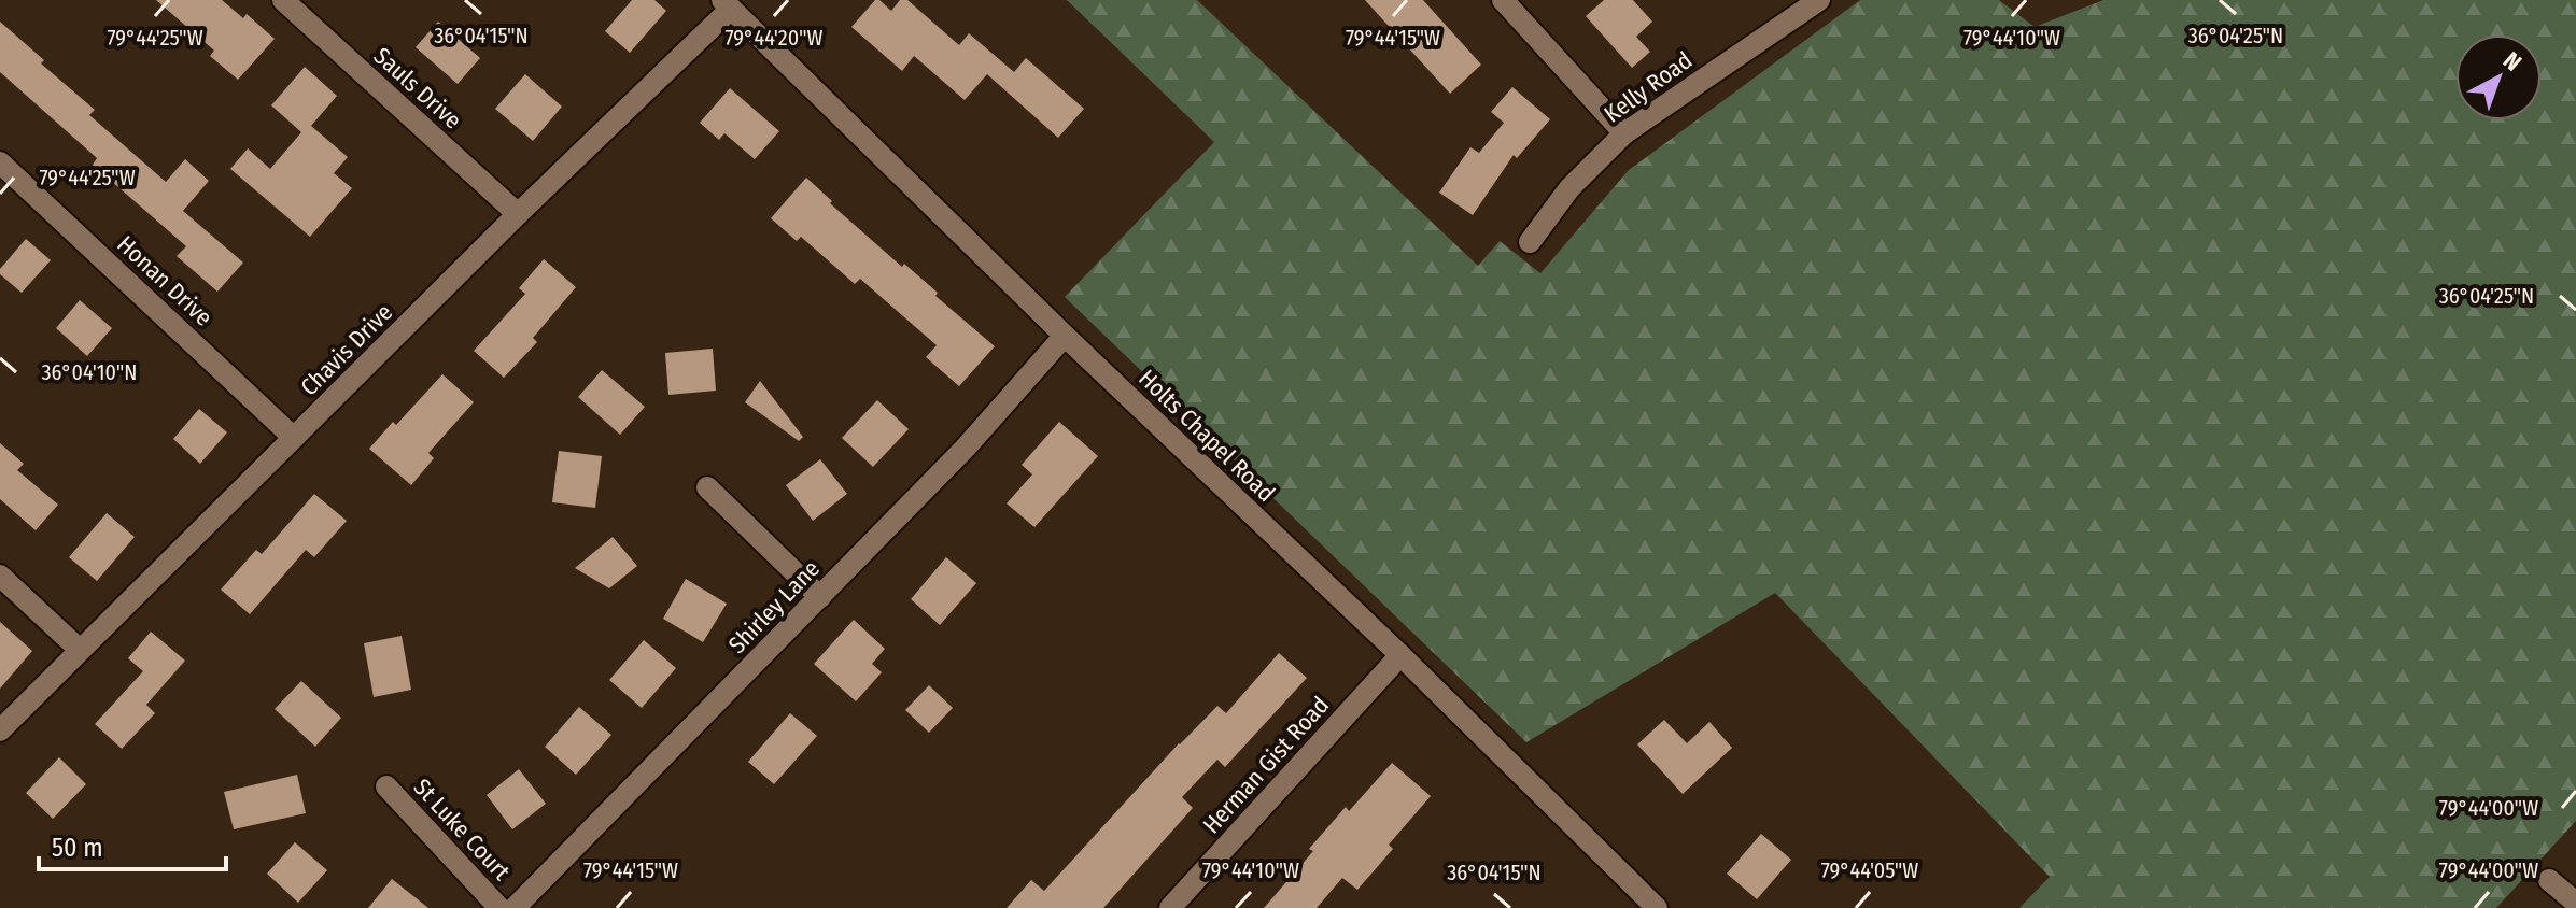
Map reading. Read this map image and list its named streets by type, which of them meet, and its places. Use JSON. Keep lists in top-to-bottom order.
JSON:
{
  "streets": {
    "street": [
      "Kelly Road",
      "Sauls Drive",
      "Honan Drive",
      "Chavis Drive",
      "Holts Chapel Road",
      "Shirley Lane",
      "Herman Gist Road",
      "St Luke Court"
    ]
  },
  "crossings": [
    ["Sauls Drive", "Chavis Drive"],
    ["Honan Drive", "Chavis Drive"],
    ["Chavis Drive", "Holts Chapel Road"],
    ["Holts Chapel Road", "Shirley Lane"],
    ["Holts Chapel Road", "Herman Gist Road"]
  ],
  "scale_bar": "50 m",
  "north": "top right",
  "coordinates": [
    "36°04'15\"N",
    "36°04'25\"N",
    "79°44'25\"W",
    "79°44'15\"W",
    "79°44'10\"W",
    "79°44'20\"W",
    "36°04'10\"N",
    "79°44'00\"W",
    "79°44'05\"W"
  ]
}
